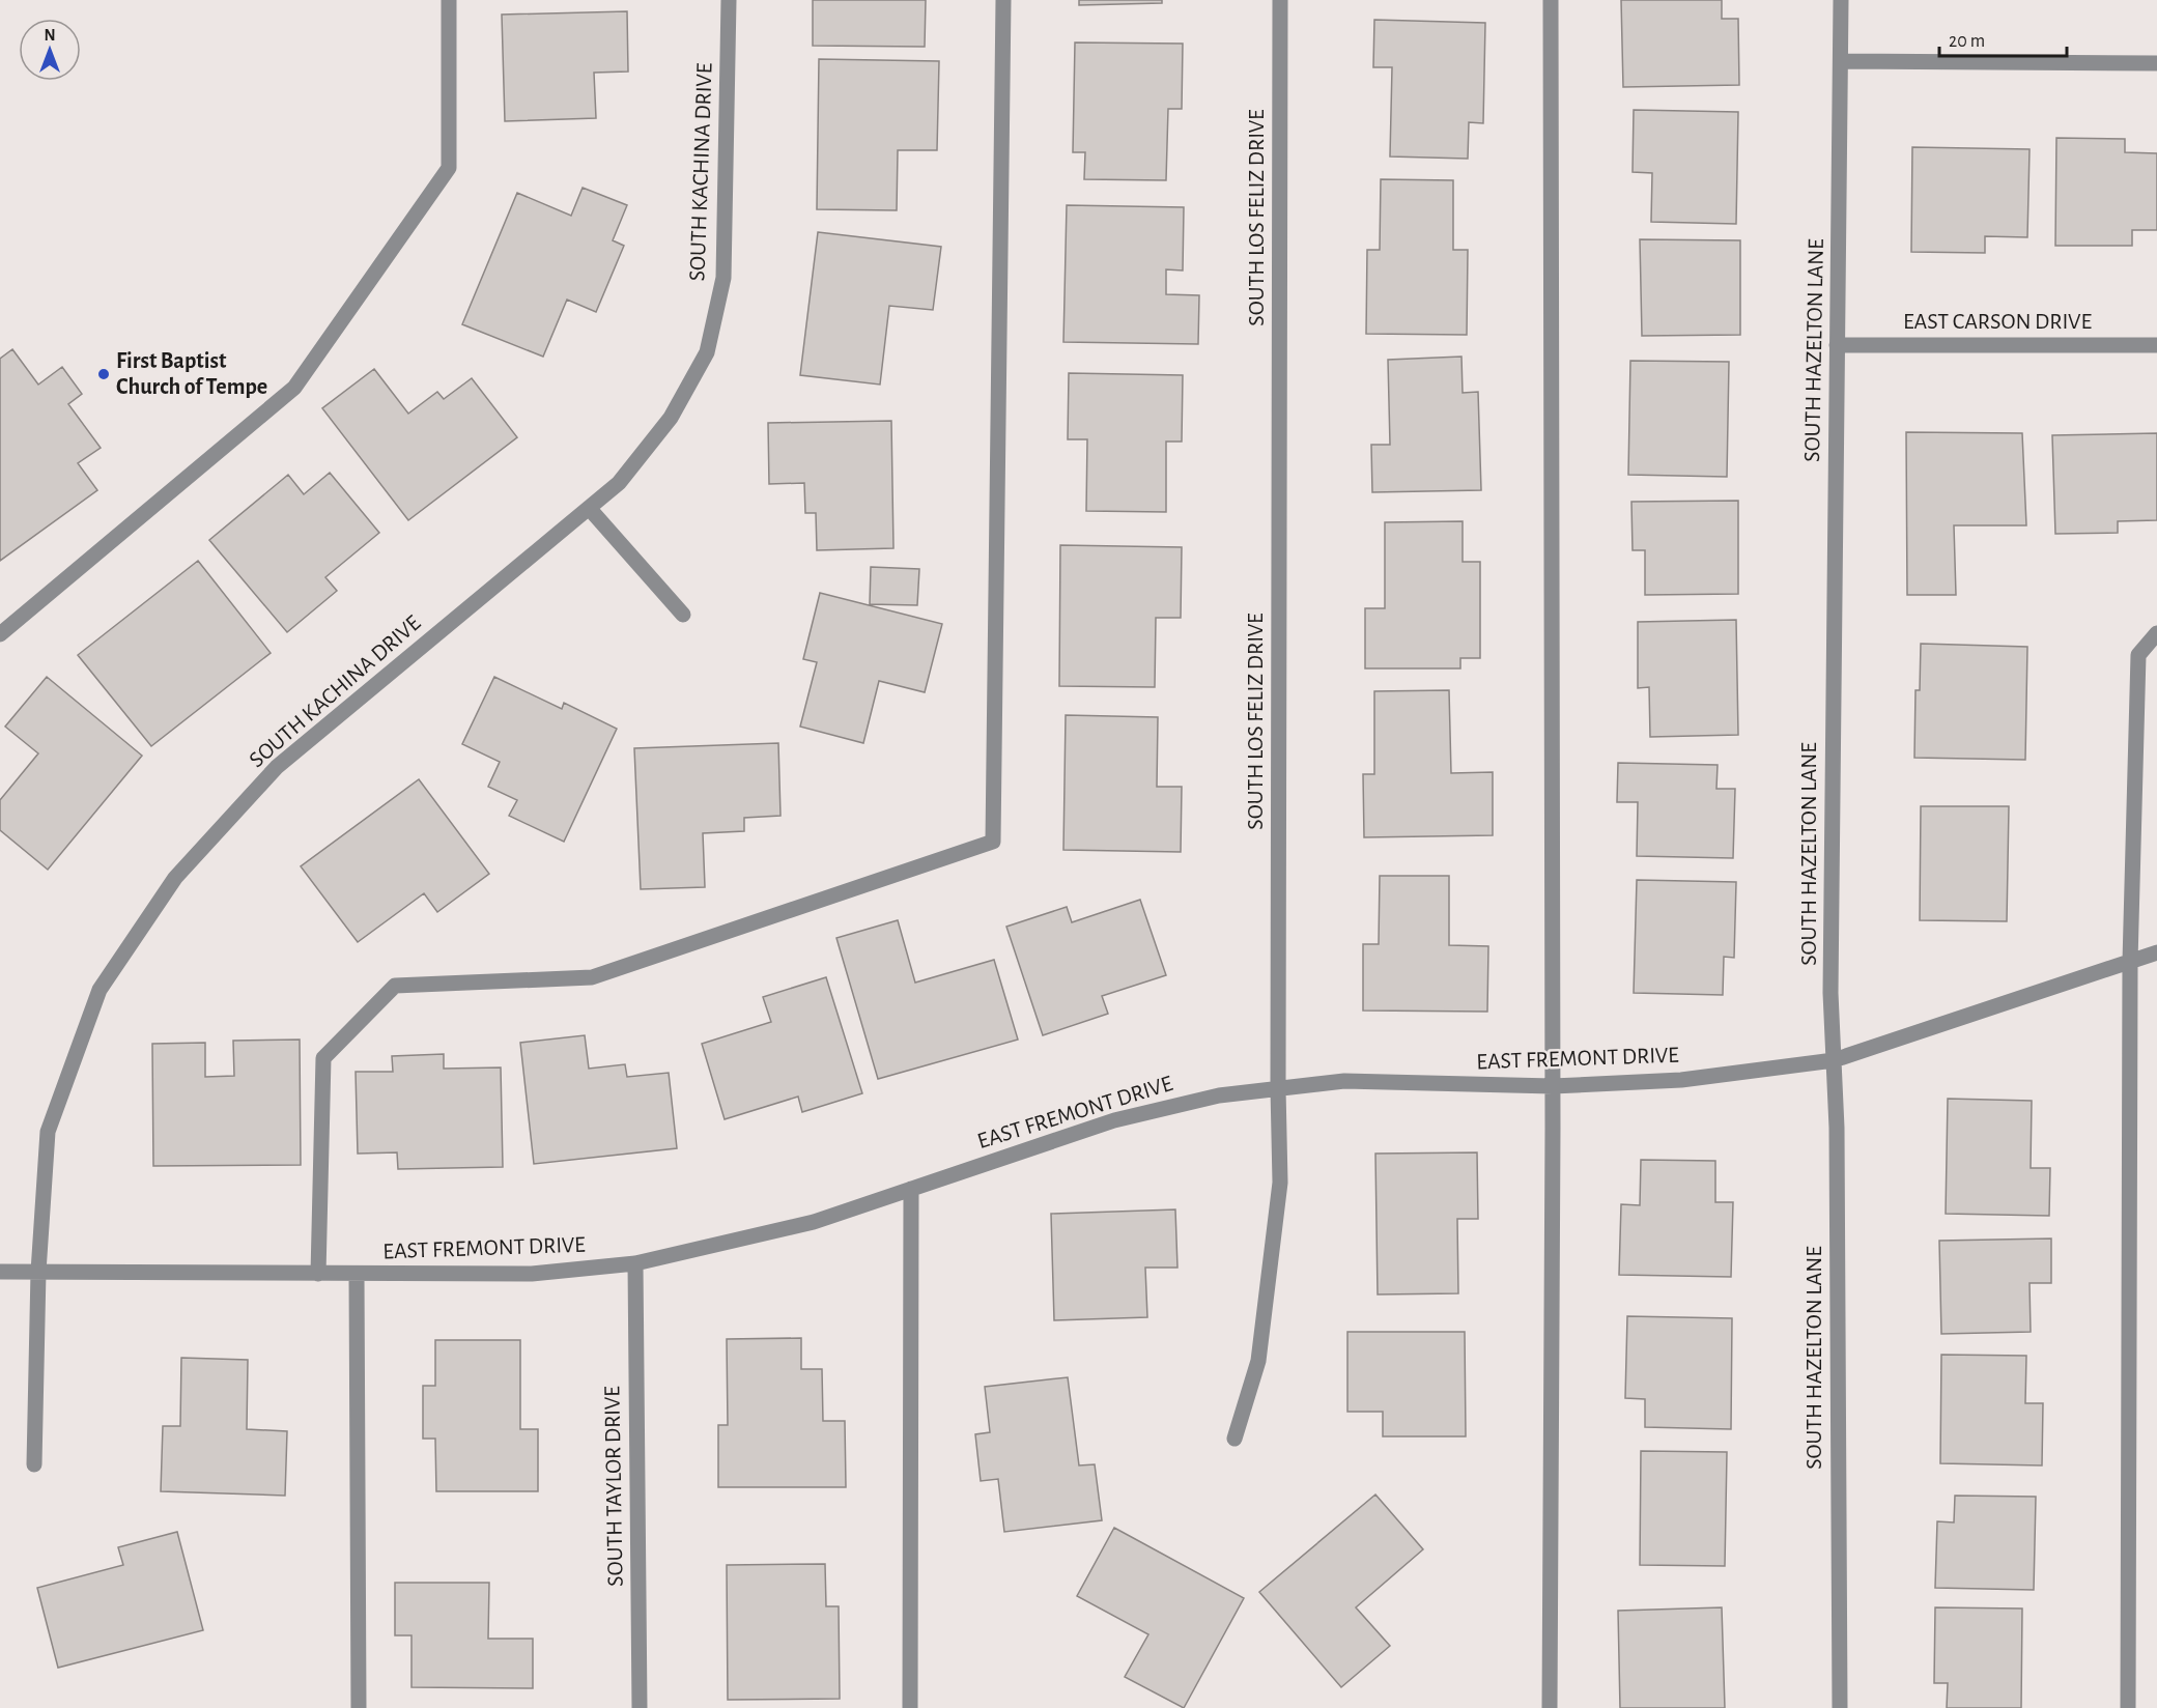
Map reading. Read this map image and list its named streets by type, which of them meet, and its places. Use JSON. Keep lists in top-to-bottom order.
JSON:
{
  "streets": {
    "street": [
      "SOUTH KACHINA DRIVE",
      "SOUTH LOS FELIZ DRIVE",
      "EAST CARSON DRIVE",
      "SOUTH HAZELTON LANE",
      "EAST FREMONT DRIVE",
      "SOUTH TAYLOR DRIVE"
    ]
  },
  "crossings": [
    ["SOUTH KACHINA DRIVE", "EAST FREMONT DRIVE"],
    ["SOUTH LOS FELIZ DRIVE", "EAST FREMONT DRIVE"],
    ["EAST CARSON DRIVE", "SOUTH HAZELTON LANE"],
    ["SOUTH HAZELTON LANE", "EAST FREMONT DRIVE"],
    ["EAST FREMONT DRIVE", "SOUTH TAYLOR DRIVE"]
  ],
  "places": ["First Baptist Church of Tempe"],
  "scale_bar": "20 m",
  "north": "top"
}
